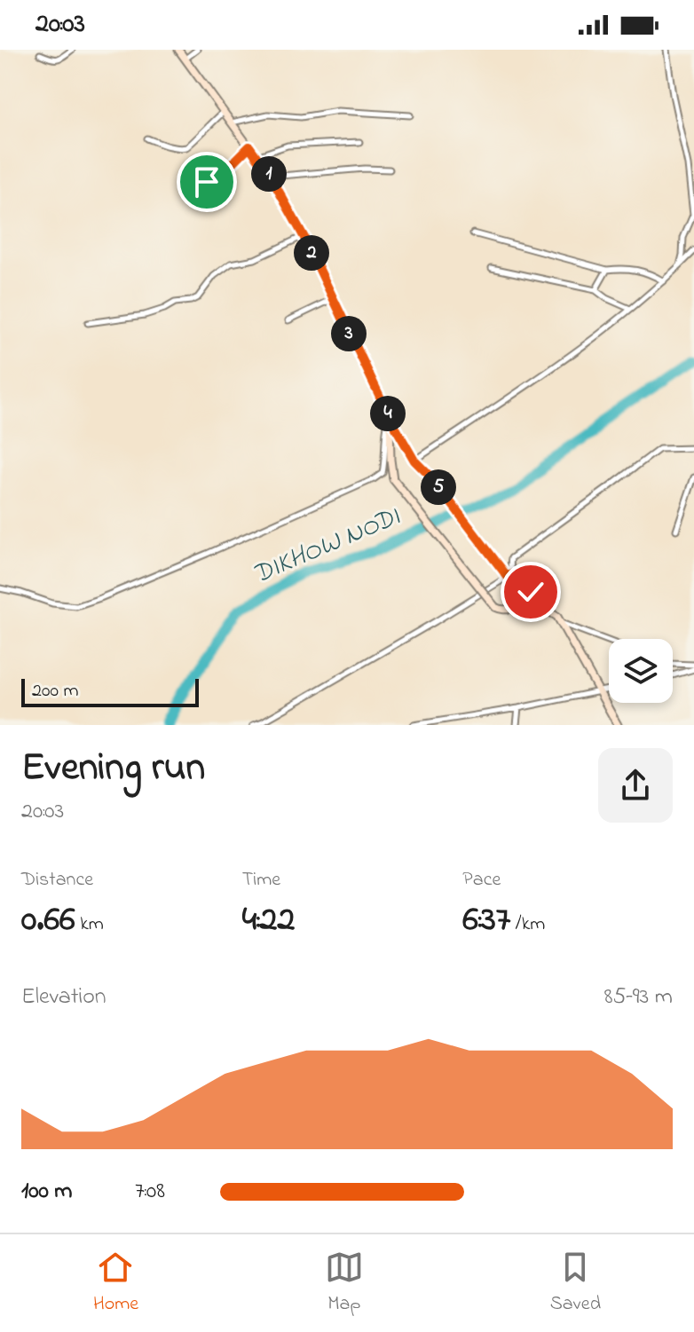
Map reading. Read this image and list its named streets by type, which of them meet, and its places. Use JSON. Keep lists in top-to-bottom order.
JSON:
{
  "water": ["DIKHOW NODI"],
  "scale_bar": "200 m",
  "page": {
    "status": "20:03",
    "pins": [
      "1",
      "2",
      "3",
      "4",
      "5"
    ],
    "scale": "200 m",
    "heading": ["Evening run", "20:03"],
    "stats": [
      ["Distance", "0.66 km"],
      ["Time", "4:22"],
      ["Pace", "6:37 /km"]
    ],
    "chart": ["Elevation", "85–93 m"],
    "list": [
      {
        "name": "100 m",
        "note": "7:08"
      }
    ],
    "tabs": ["Home", "Map", "Saved"]
  }
}
